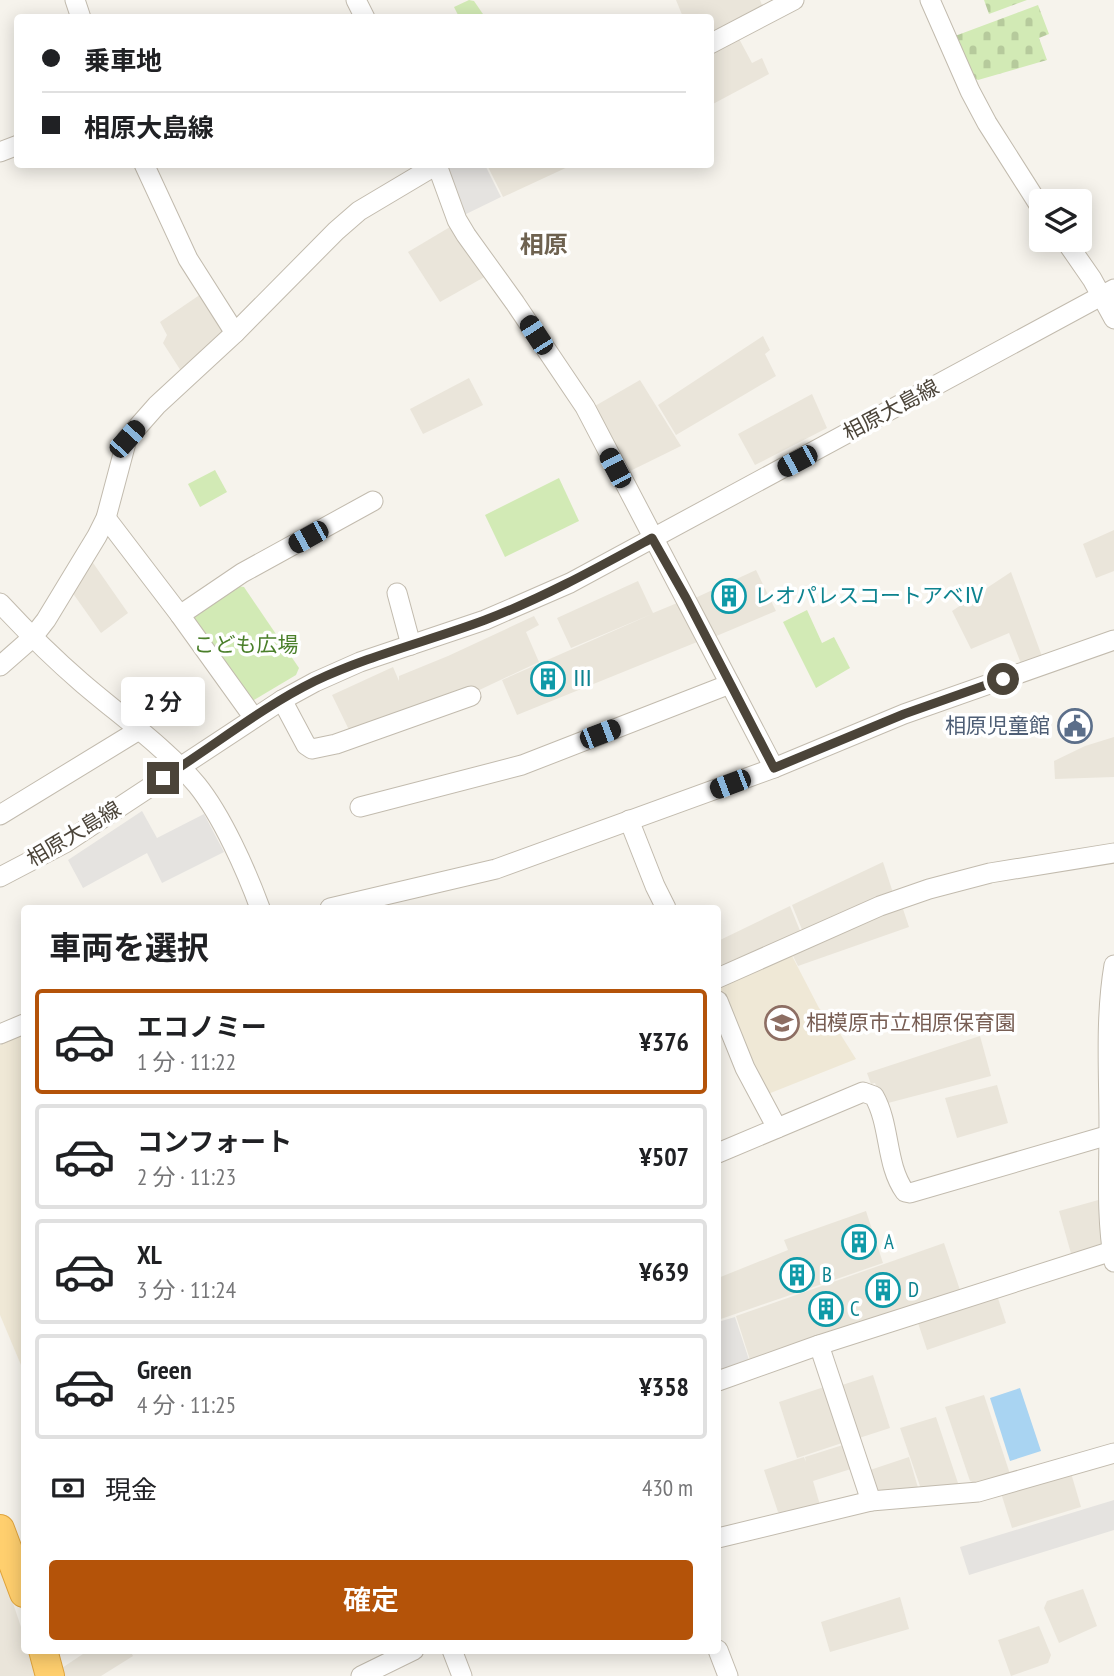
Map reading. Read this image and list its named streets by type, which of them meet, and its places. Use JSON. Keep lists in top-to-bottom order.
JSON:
{
  "streets": {
    "street": ["相原大島線"]
  },
  "districts": ["相原"],
  "parks": ["こども広場"],
  "places": {
    "building": [
      "レオパレスコートアベⅣ",
      "Ⅲ",
      "A",
      "B",
      "D",
      "C"
    ],
    "public building": ["相原児童館"],
    "school or university": ["相模原市立相原保育園"]
  },
  "page": {
    "banner": ["乗車地", "相原大島線"],
    "bubble": "2 分",
    "heading": "車両を選択",
    "list": [
      {
        "name": "エコノミー",
        "note": "1 分 · 11:22",
        "value": "¥376"
      },
      {
        "name": "コンフォート",
        "note": "2 分 · 11:23",
        "value": "¥507"
      },
      {
        "name": "XL",
        "note": "3 分 · 11:24",
        "value": "¥639"
      },
      {
        "name": "Green",
        "note": "4 分 · 11:25",
        "value": "¥358"
      }
    ],
    "pay": ["現金", "430 m"],
    "buttons": "確定"
  }
}
